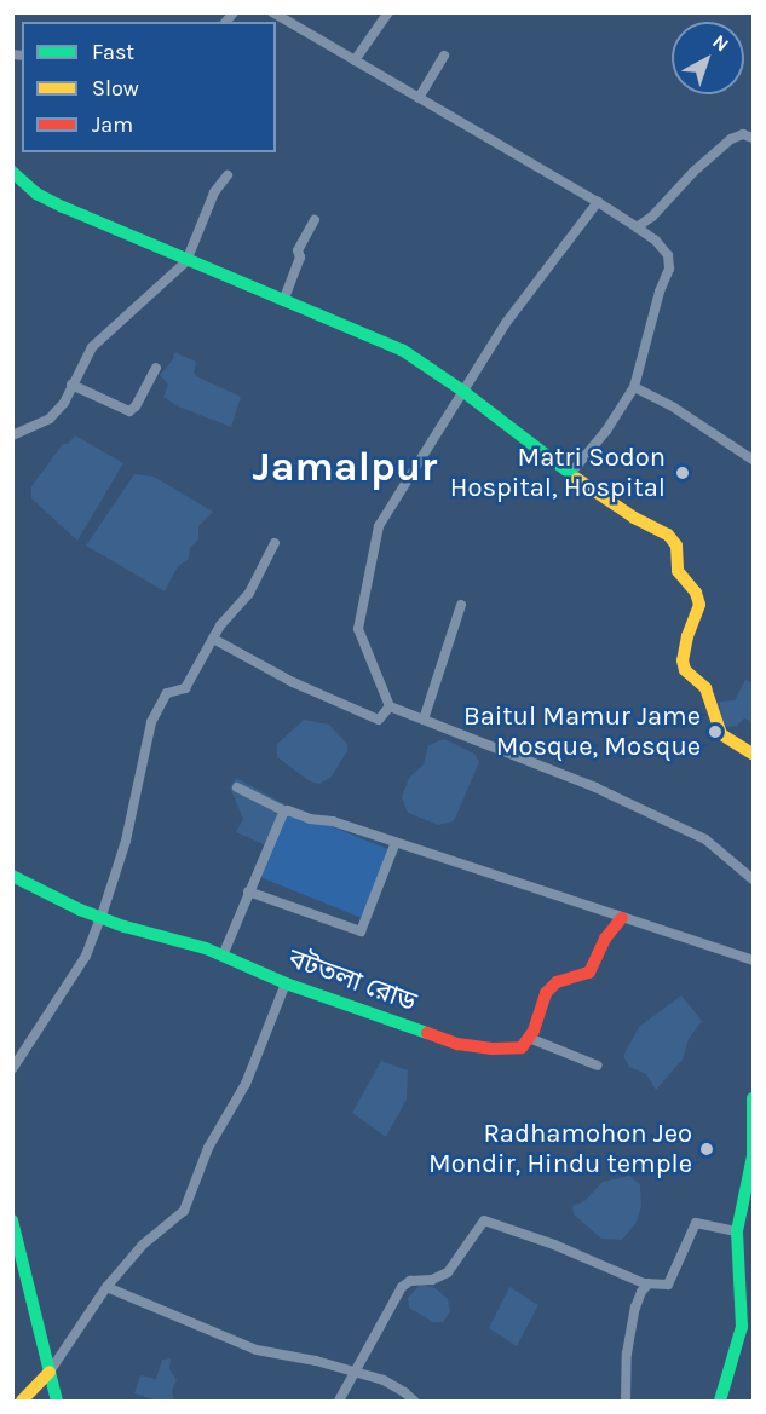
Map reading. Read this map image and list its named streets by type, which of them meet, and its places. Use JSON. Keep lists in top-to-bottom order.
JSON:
{
  "streets": {
    "street": ["বটতলা রোড"]
  },
  "districts": ["Jamalpur"],
  "places": ["Matri Sodon Hospital, Hospital", "Baitul Mamur Jame Mosque, Mosque", "Radhamohon Jeo Mondir, Hindu temple"],
  "legend": ["Fast", "Slow", "Jam"],
  "north": "top right"
}
